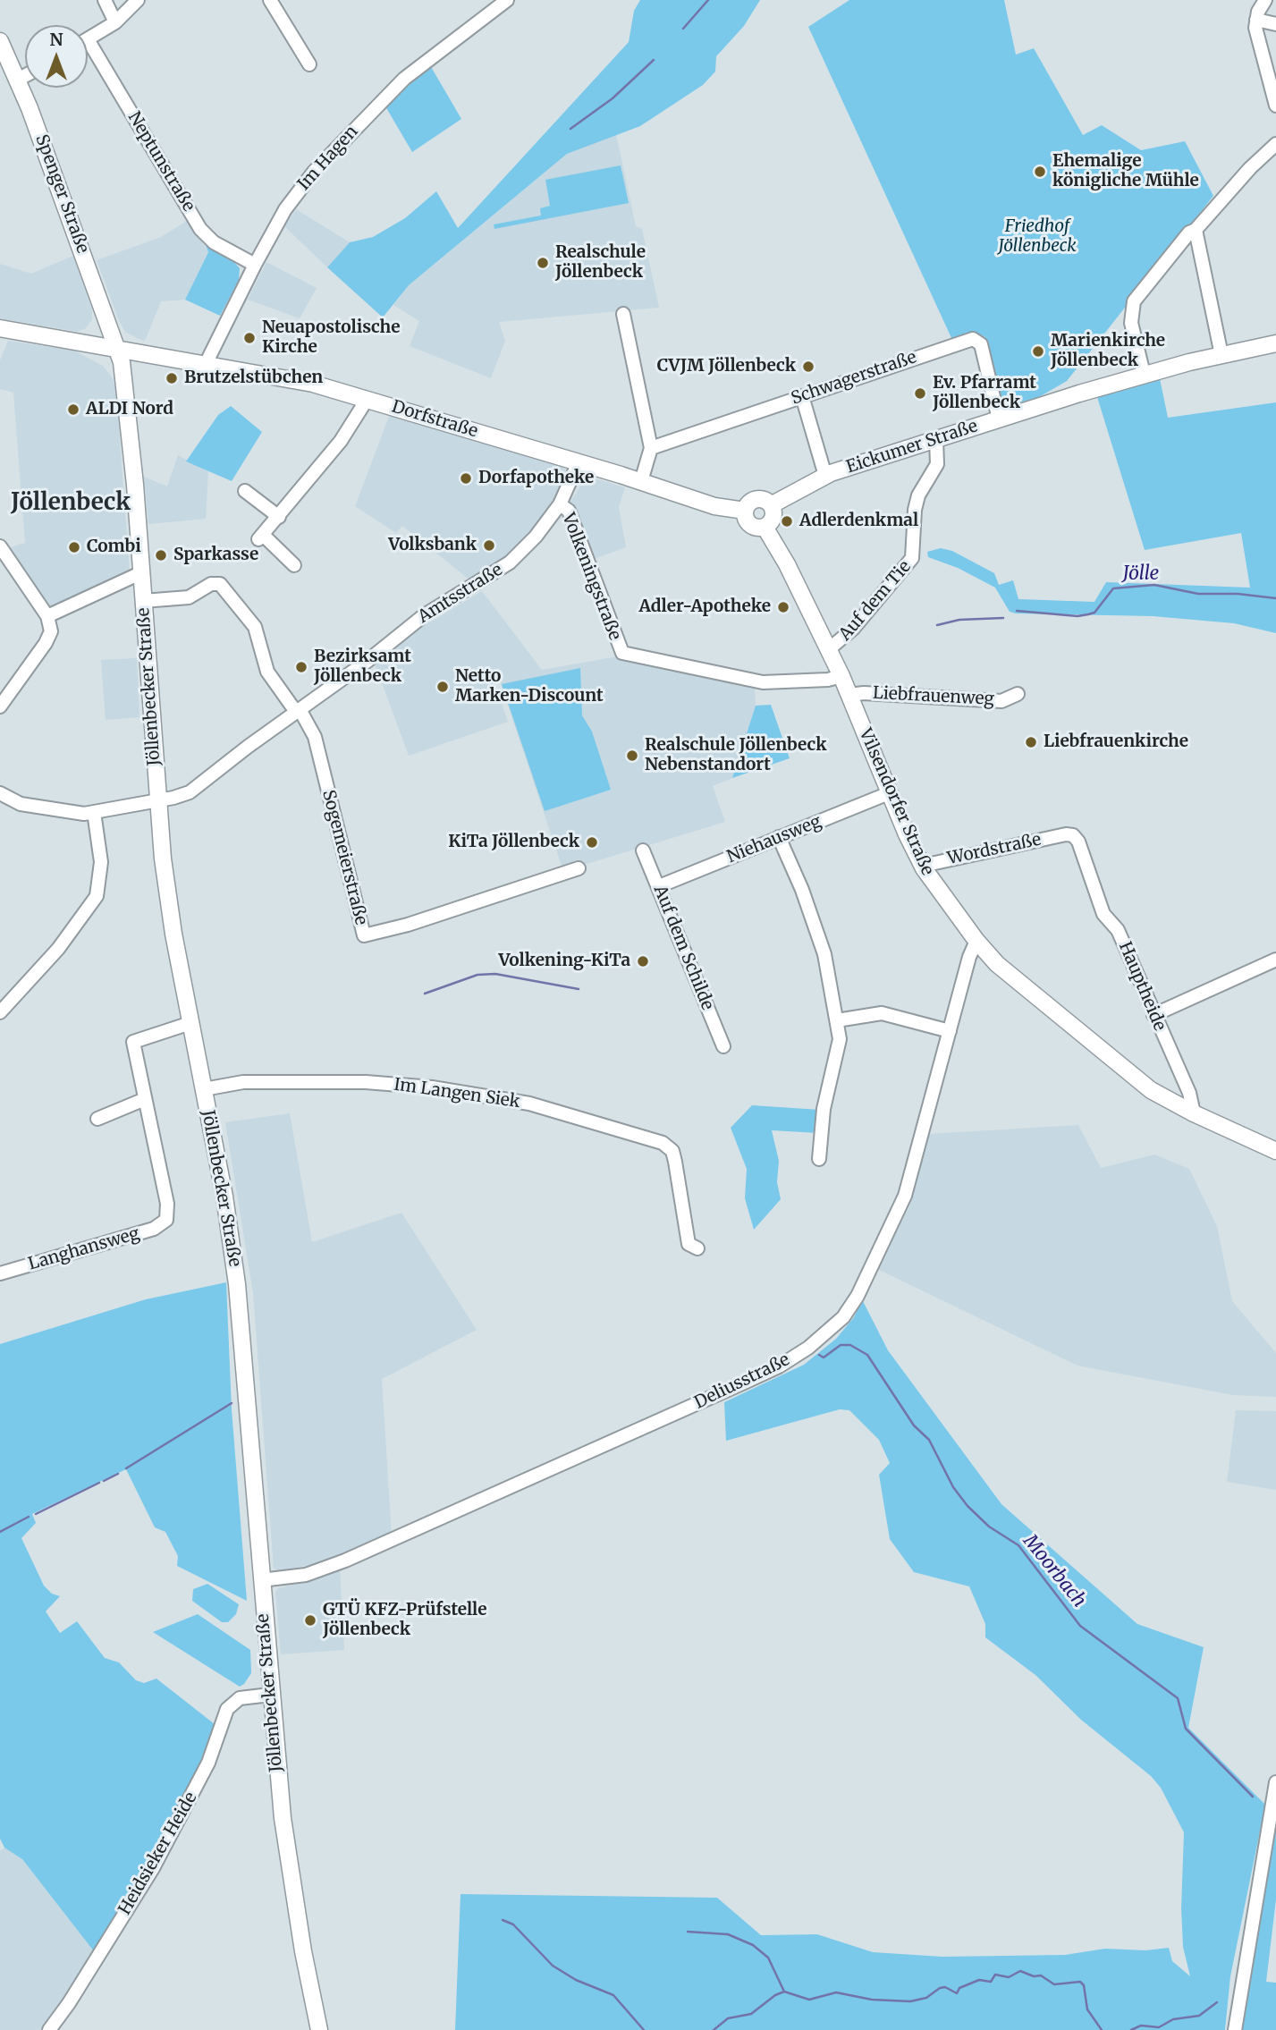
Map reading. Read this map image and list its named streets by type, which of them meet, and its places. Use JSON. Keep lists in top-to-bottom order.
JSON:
{
  "streets": {
    "main road": [
      "Spenger Straße",
      "Dorfstraße",
      "Eickumer Straße",
      "Jöllenbecker Straße",
      "Vilsendorfer Straße"
    ],
    "street": [
      "Im Hagen",
      "Neptunstraße",
      "Schwagerstraße",
      "Volkeningstraße",
      "Amtsstraße",
      "Auf dem Tie",
      "Liebfrauenweg",
      "Niehausweg",
      "Wordstraße",
      "Sogemeierstraße",
      "Auf dem Schilde",
      "Hauptheide",
      "Im Langen Siek",
      "Langhansweg",
      "Deliusstraße",
      "Heidsieker Heide"
    ]
  },
  "crossings": [
    ["Im Hagen", "Neptunstraße"],
    ["Im Hagen", "Dorfstraße"],
    ["Spenger Straße", "Dorfstraße"],
    ["Spenger Straße", "Jöllenbecker Straße"],
    ["Schwagerstraße", "Eickumer Straße"],
    ["Dorfstraße", "Eickumer Straße"],
    ["Dorfstraße", "Amtsstraße"],
    ["Dorfstraße", "Jöllenbecker Straße"],
    ["Dorfstraße", "Vilsendorfer Straße"],
    ["Eickumer Straße", "Auf dem Tie"],
    ["Eickumer Straße", "Vilsendorfer Straße"],
    ["Volkeningstraße", "Amtsstraße"],
    ["Volkeningstraße", "Vilsendorfer Straße"],
    ["Amtsstraße", "Jöllenbecker Straße"],
    ["Amtsstraße", "Sogemeierstraße"],
    ["Auf dem Tie", "Vilsendorfer Straße"],
    ["Jöllenbecker Straße", "Im Langen Siek"],
    ["Jöllenbecker Straße", "Deliusstraße"],
    ["Jöllenbecker Straße", "Heidsieker Heide"],
    ["Liebfrauenweg", "Vilsendorfer Straße"],
    ["Vilsendorfer Straße", "Niehausweg"],
    ["Vilsendorfer Straße", "Wordstraße"],
    ["Vilsendorfer Straße", "Hauptheide"],
    ["Vilsendorfer Straße", "Deliusstraße"],
    ["Niehausweg", "Auf dem Schilde"],
    ["Wordstraße", "Hauptheide"]
  ],
  "districts": ["Jöllenbeck"],
  "water": ["Jölle", "Moorbach"],
  "parks": ["Friedhof Jöllenbeck"],
  "places": [
    "Ehemalige königliche Mühle",
    "Realschule Jöllenbeck",
    "Neuapostolische Kirche",
    "Marienkirche Jöllenbeck",
    "CVJM Jöllenbeck",
    "Brutzelstübchen",
    "Ev. Pfarramt Jöllenbeck",
    "ALDI Nord",
    "Dorfapotheke",
    "Adlerdenkmal",
    "Volksbank",
    "Combi",
    "Sparkasse",
    "Adler-Apotheke",
    "Bezirksamt Jöllenbeck",
    "Netto Marken-Discount",
    "Liebfrauenkirche",
    "Realschule Jöllenbeck Nebenstandort",
    "KiTa Jöllenbeck",
    "Volkening-KiTa",
    "GTÜ KFZ-Prüfstelle Jöllenbeck"
  ],
  "north": "top"
}
